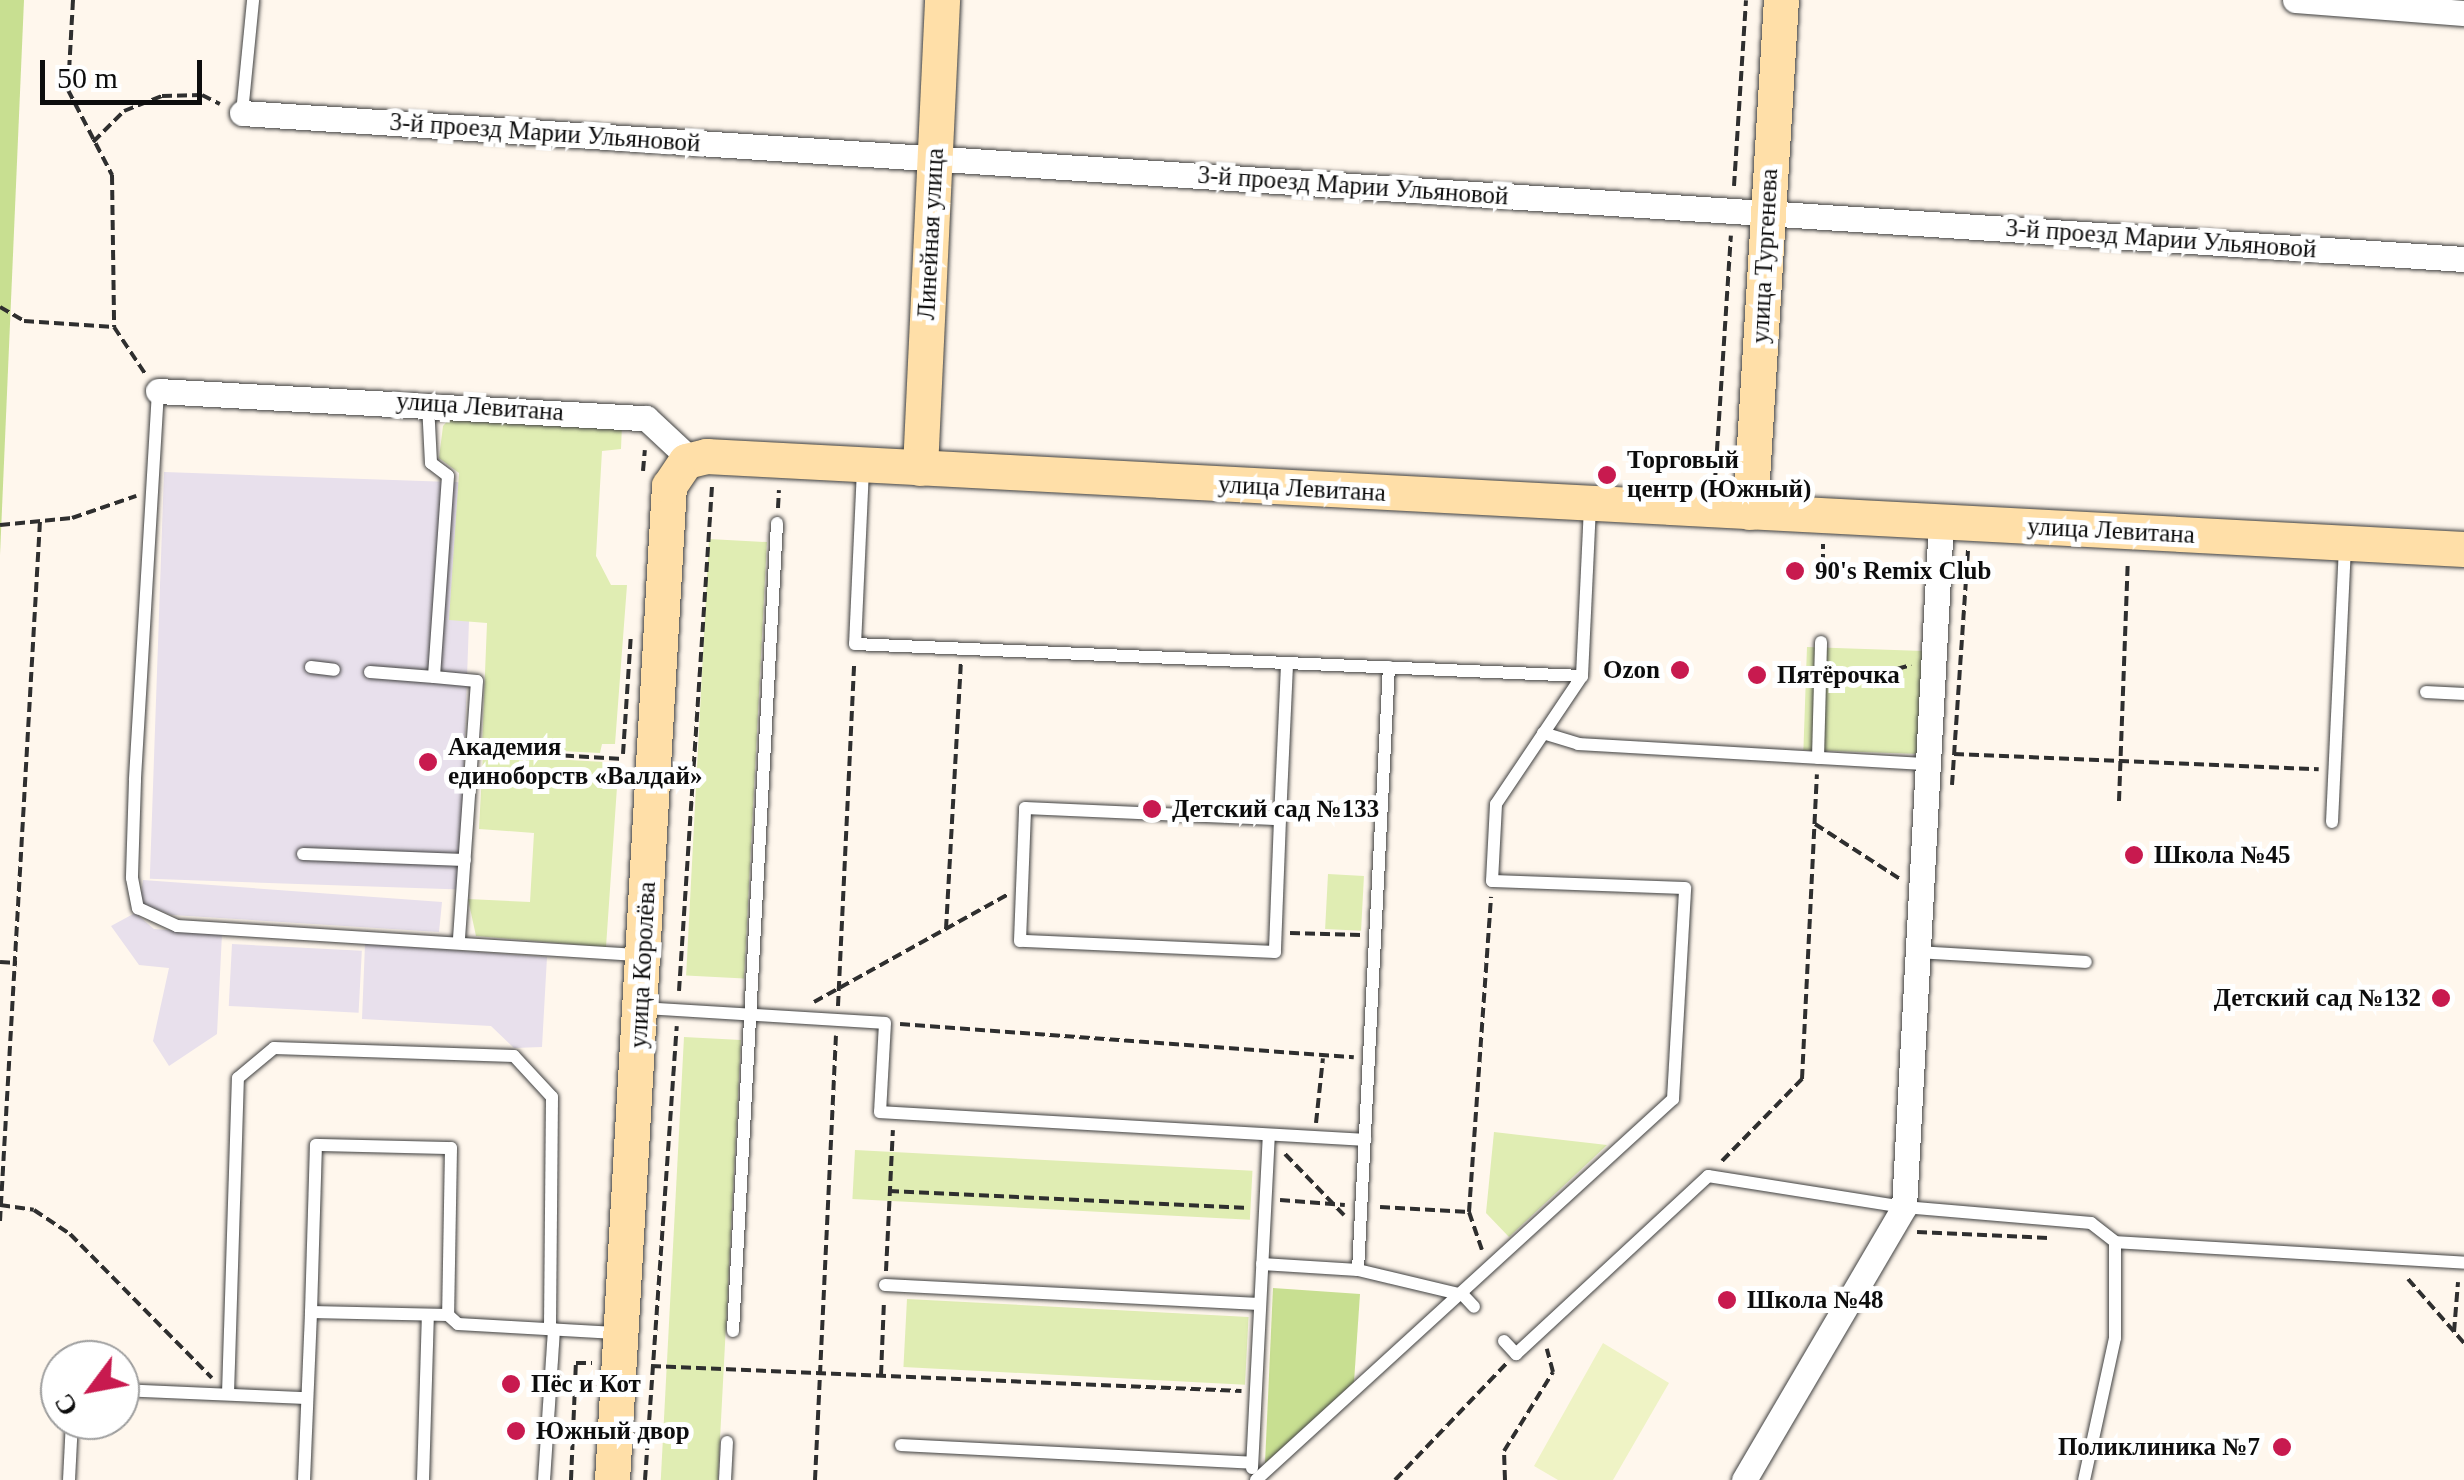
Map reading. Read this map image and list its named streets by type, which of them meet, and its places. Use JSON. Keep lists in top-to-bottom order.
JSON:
{
  "streets": {
    "main road": [
      "Линейная улица",
      "улица Тургенева",
      "улица Левитана",
      "улица Королёва"
    ],
    "street": ["3-й проезд Марии Ульяновой"]
  },
  "crossings": [
    ["3-й проезд Марии Ульяновой", "Линейная улица"],
    ["3-й проезд Марии Ульяновой", "улица Тургенева"],
    ["Линейная улица", "улица Левитана"],
    ["улица Тургенева", "улица Левитана"],
    ["улица Левитана", "улица Королёва"]
  ],
  "places": [
    "Торговый центр (Южный)",
    "90's Remix Club",
    "Ozon",
    "Пятёрочка",
    "Академия единоборств «Валдай»",
    "Детский сад №133",
    "Школа №45",
    "Детский сад №132",
    "Школа №48",
    "Пёс и Кот",
    "Южный двор",
    "Поликлиника №7"
  ],
  "scale_bar": "50 m",
  "north": "bottom left"
}
